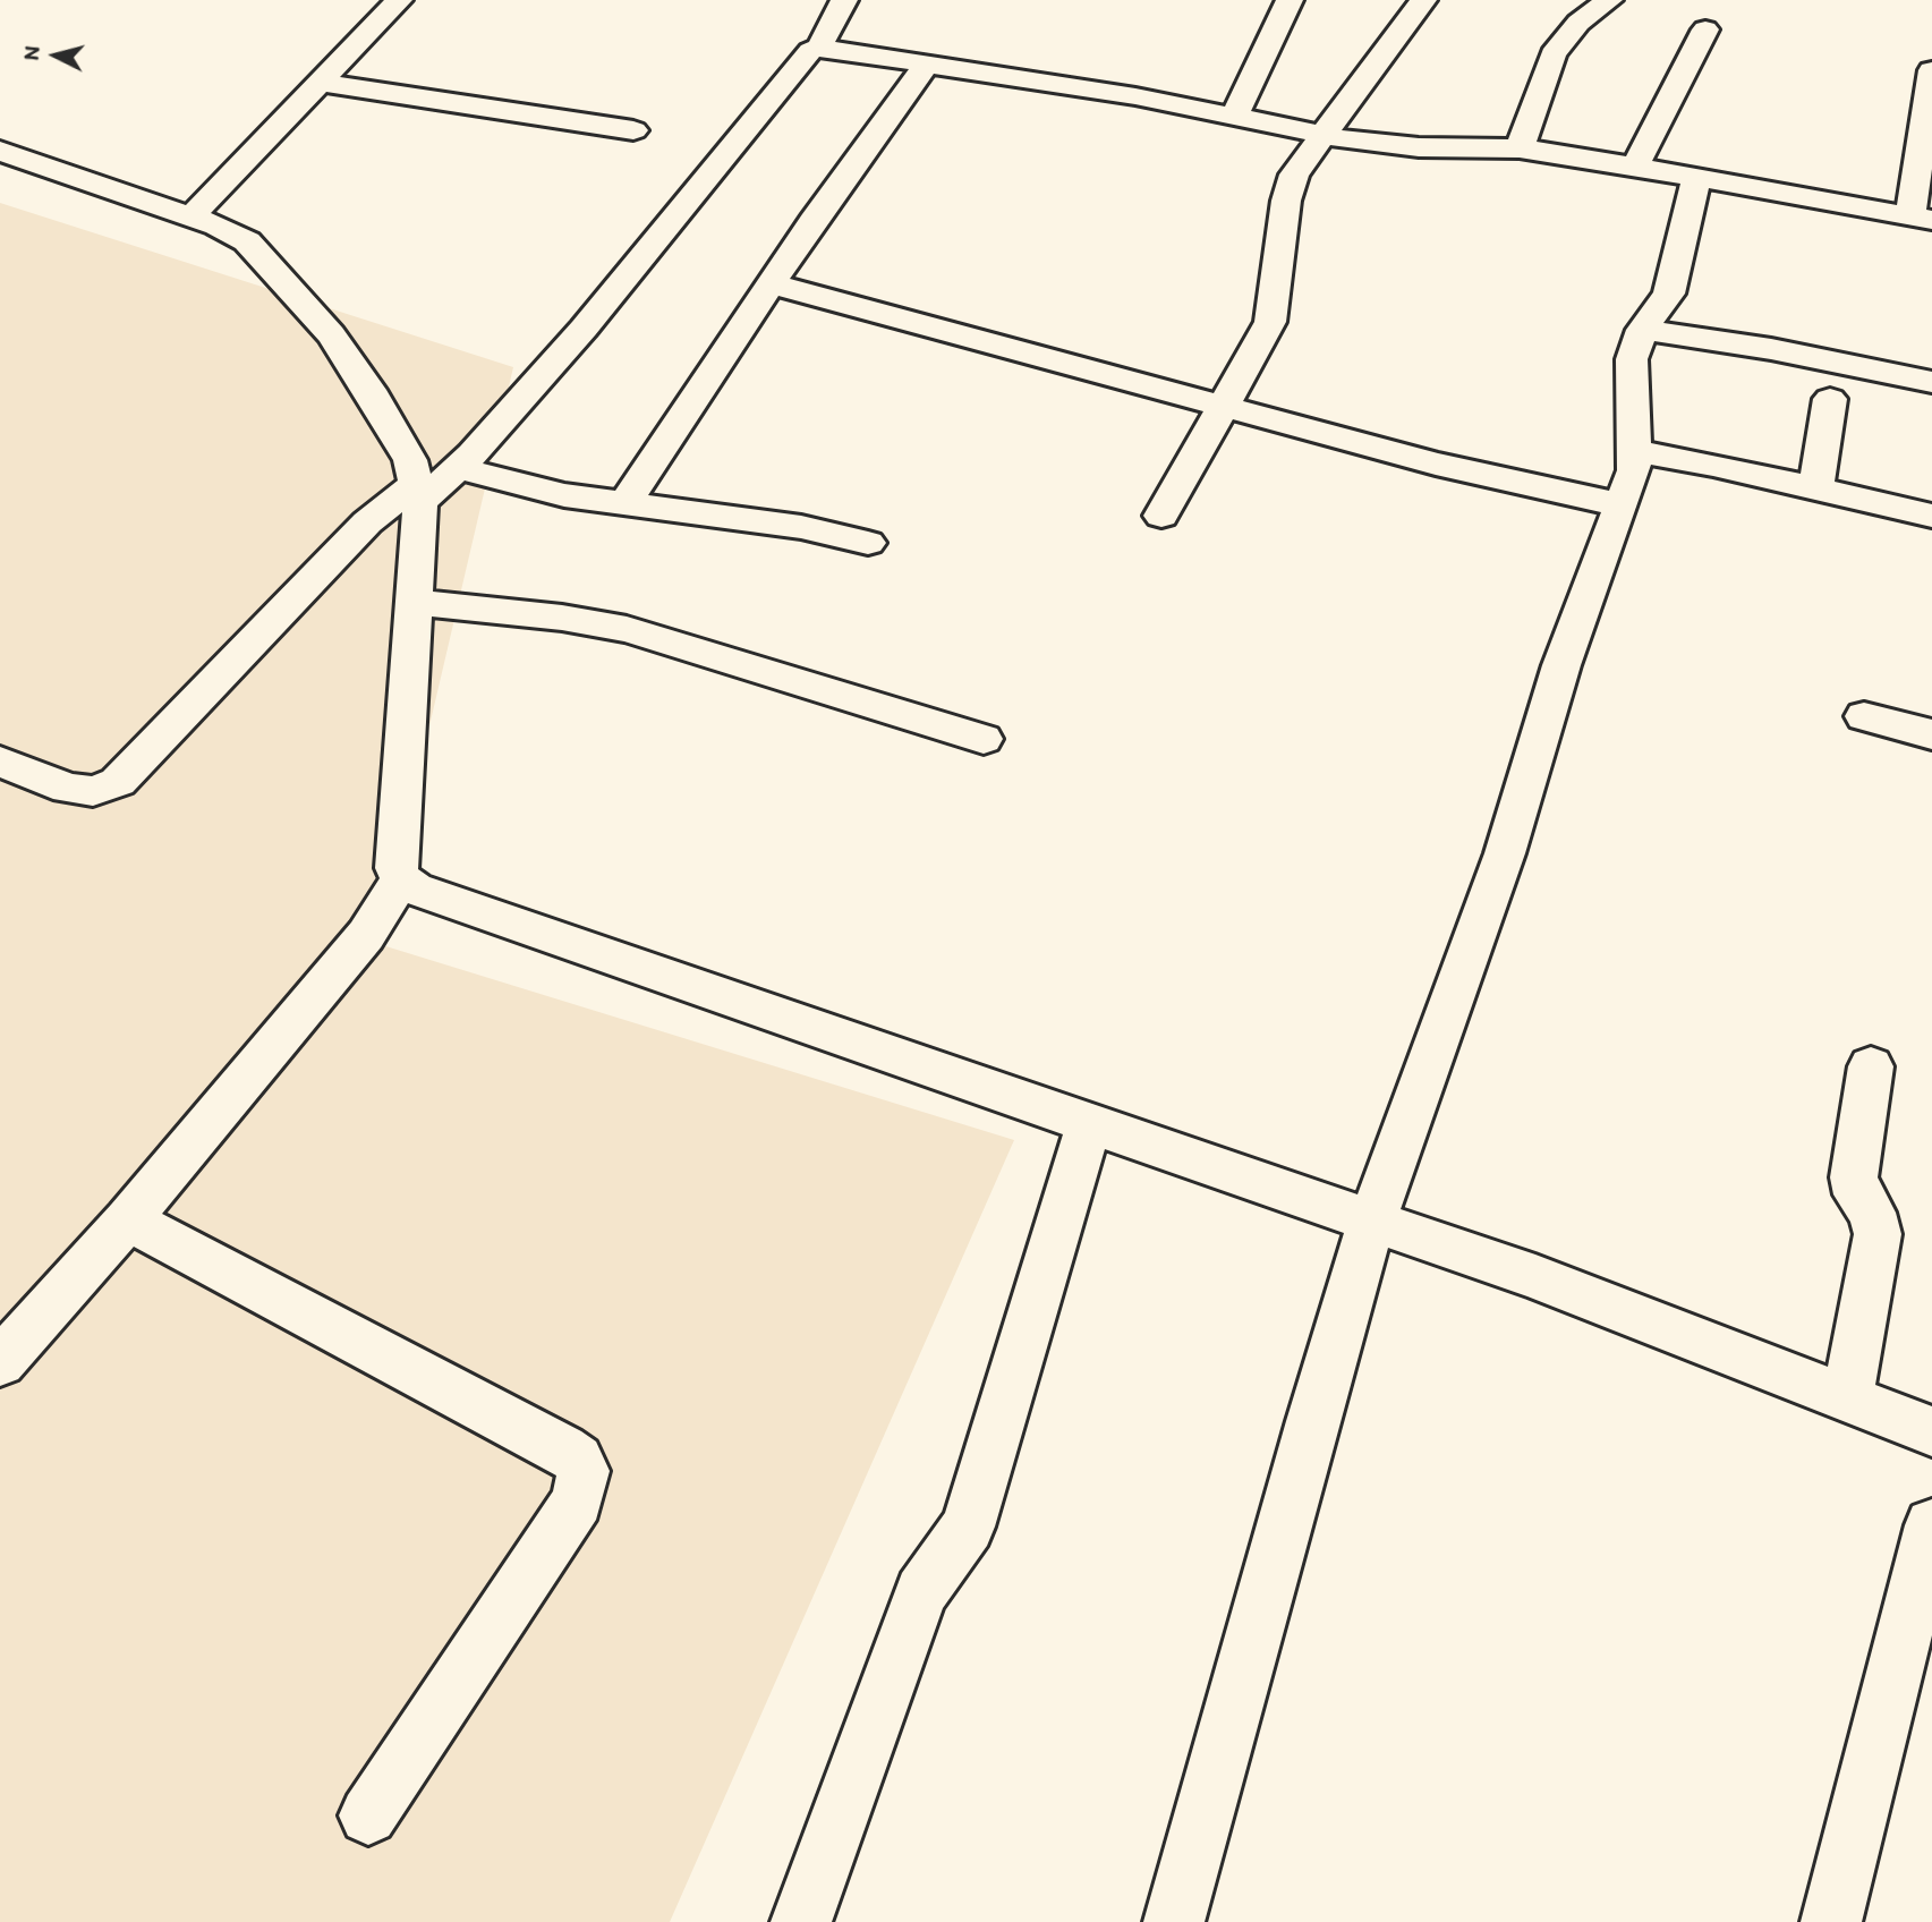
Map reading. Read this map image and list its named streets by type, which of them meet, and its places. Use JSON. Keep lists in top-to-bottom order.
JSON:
{
  "north": "left"
}
